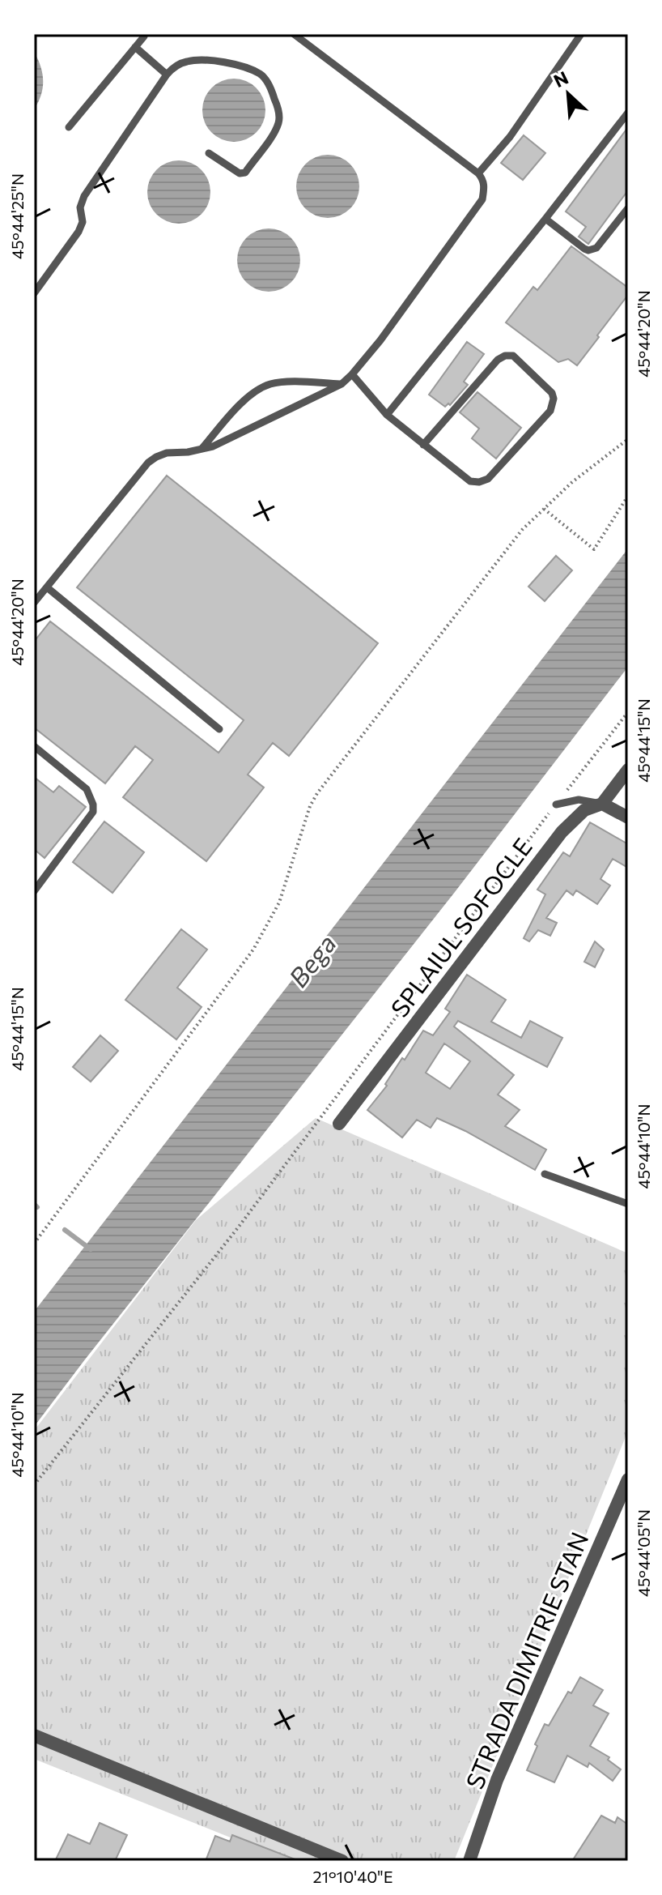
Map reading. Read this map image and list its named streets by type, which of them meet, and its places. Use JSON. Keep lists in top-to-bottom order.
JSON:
{
  "streets": {
    "street": ["SPLAIUL SOFOCLE", "STRADA DIMITRIE STAN"]
  },
  "water": ["Bega"],
  "north": "top left",
  "coordinates": [
    "45°44'25\"N",
    "45°44'20\"N",
    "45°44'15\"N",
    "45°44'10\"N",
    "45°44'05\"N",
    "21°10'40\"E"
  ]
}
